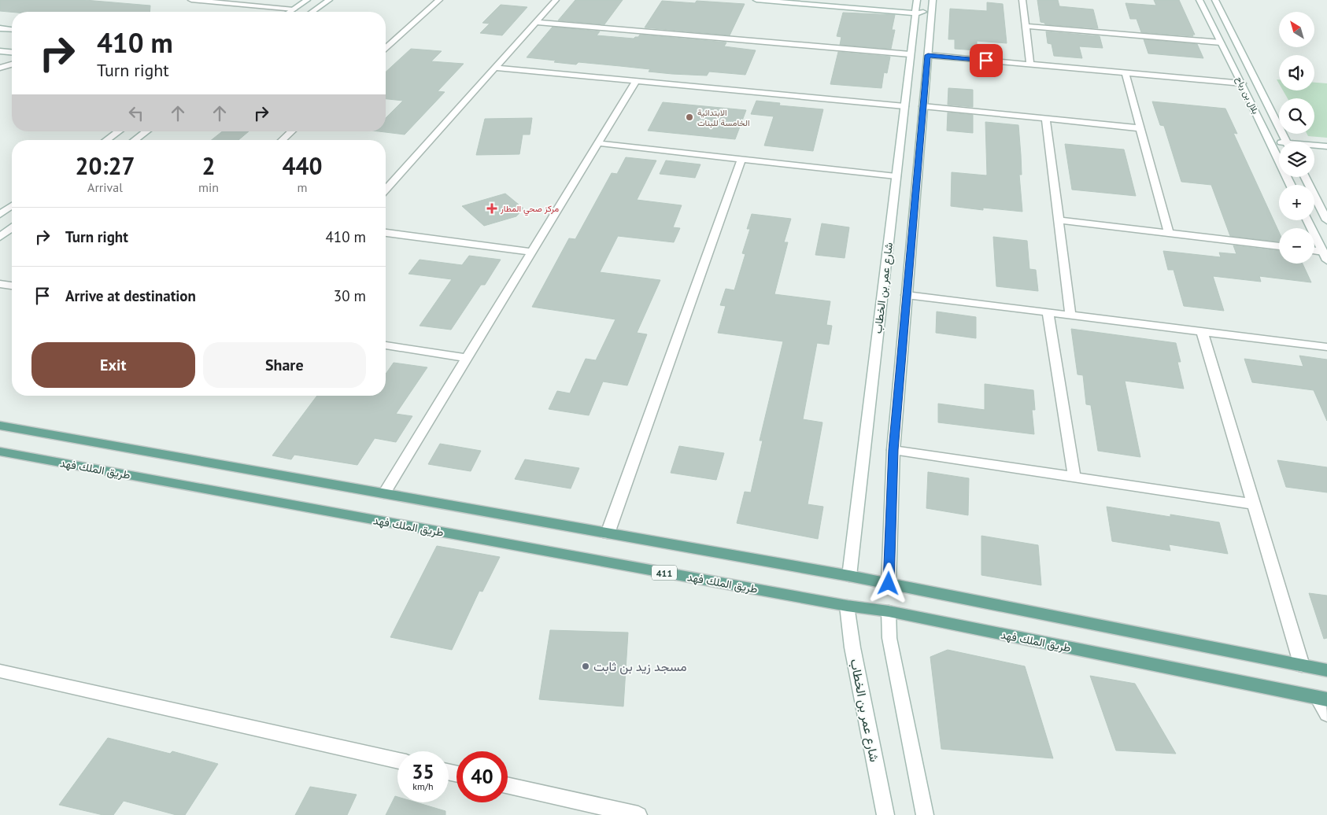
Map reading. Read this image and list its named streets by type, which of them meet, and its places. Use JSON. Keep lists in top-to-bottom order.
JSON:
{
  "streets": {
    "main road": ["طريق الملك فهد", "411"],
    "street": ["بلال بن رباح", "شارع عمر بن الخطاب"]
  },
  "crossings": [
    ["شارع عمر بن الخطاب", "طريق الملك فهد"]
  ],
  "places": {
    "other": ["الابتدائية الخامسة للبنات", "مسجد زيد بن ثابت"],
    "health": ["مركز صحي المطار"]
  },
  "north": "top left",
  "page": {
    "map_buttons": ["+", "−"],
    "turn": ["410 m", "Turn right"],
    "eta": [
      "20:27",
      "Arrival",
      "2",
      "min",
      "440",
      "m"
    ],
    "list": [
      {
        "name": "Turn right",
        "value": "410 m"
      },
      {
        "name": "Arrive at destination",
        "value": "30 m"
      }
    ],
    "buttons": ["Exit", "Share"],
    "speed": "35 km/h",
    "limit": "40"
  }
}
